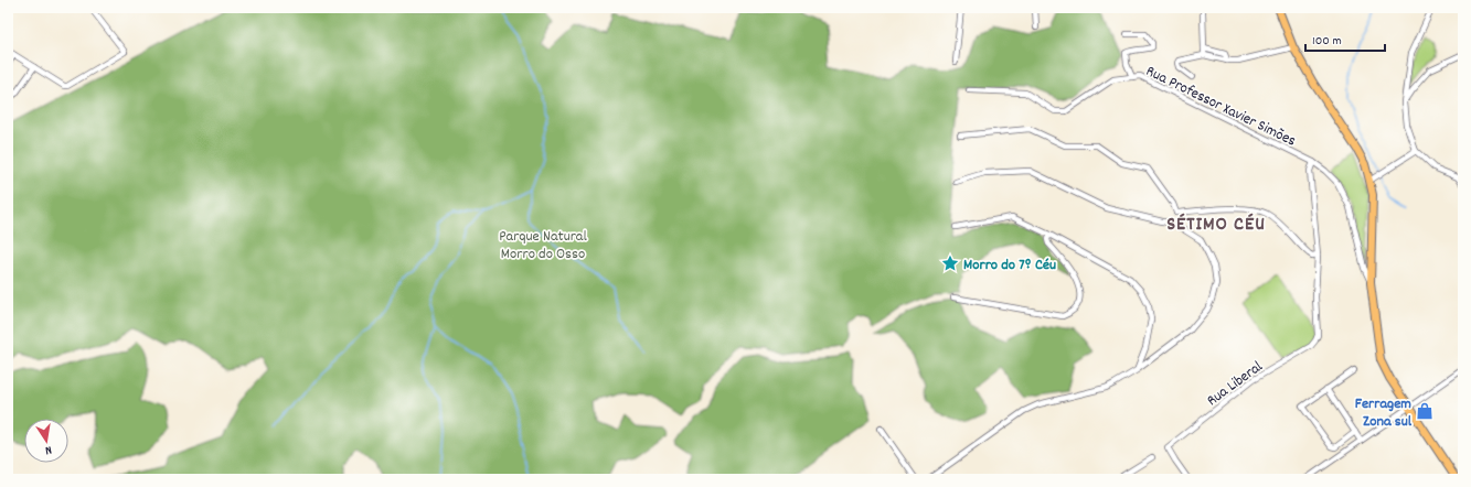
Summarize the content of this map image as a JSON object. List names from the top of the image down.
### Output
{
  "streets": {
    "street": ["Rua Professor Xavier Simões", "Rua Liberal"]
  },
  "districts": ["SÉTIMO CÉU"],
  "parks": ["Parque Natural Morro do Osso"],
  "places": {
    "place": ["Morro do 7º Céu"],
    "shop": ["Ferragem Zona sul"]
  },
  "scale_bar": "100 m",
  "north": "bottom"
}
